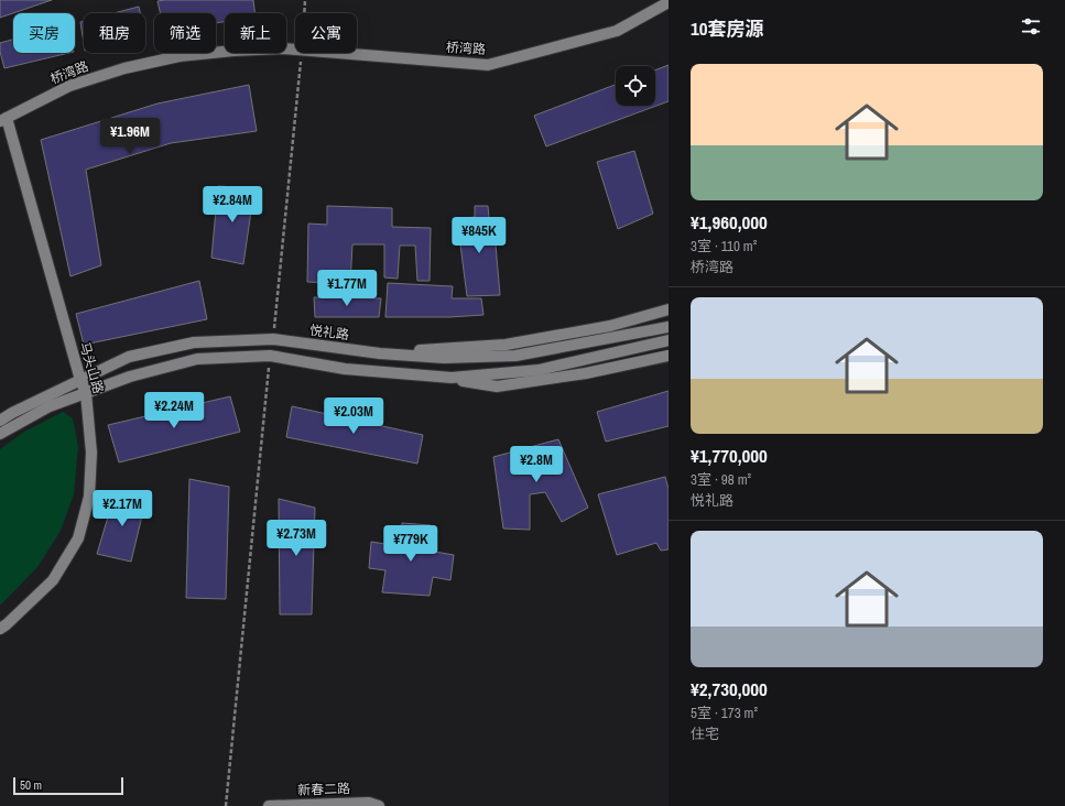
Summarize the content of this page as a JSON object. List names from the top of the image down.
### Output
{
  "streets": {
    "main road": [
      "桥湾路",
      "悦礼路",
      "马头山路",
      "新春二路"
    ]
  },
  "crossings": [
    ["桥湾路", "马头山路"],
    ["悦礼路", "马头山路"]
  ],
  "scale_bar": "50 m",
  "page": {
    "heading": "10套房源",
    "chip": [
      "买房",
      "租房",
      "筛选",
      "新上",
      "公寓"
    ],
    "list": [
      {
        "name": "¥1,960,000",
        "note": "3室 · 110 m² · 桥湾路"
      },
      {
        "name": "¥1,770,000",
        "note": "3室 · 98 m² · 悦礼路"
      },
      {
        "name": "¥2,730,000",
        "note": "5室 · 173 m² · 住宅"
      }
    ],
    "price": [
      "¥1.96M",
      "¥2.84M",
      "¥845K",
      "¥1.77M",
      "¥2.24M",
      "¥2.03M",
      "¥2.8M",
      "¥2.17M",
      "¥2.73M",
      "¥779K"
    ],
    "scale": "50 m"
  }
}
